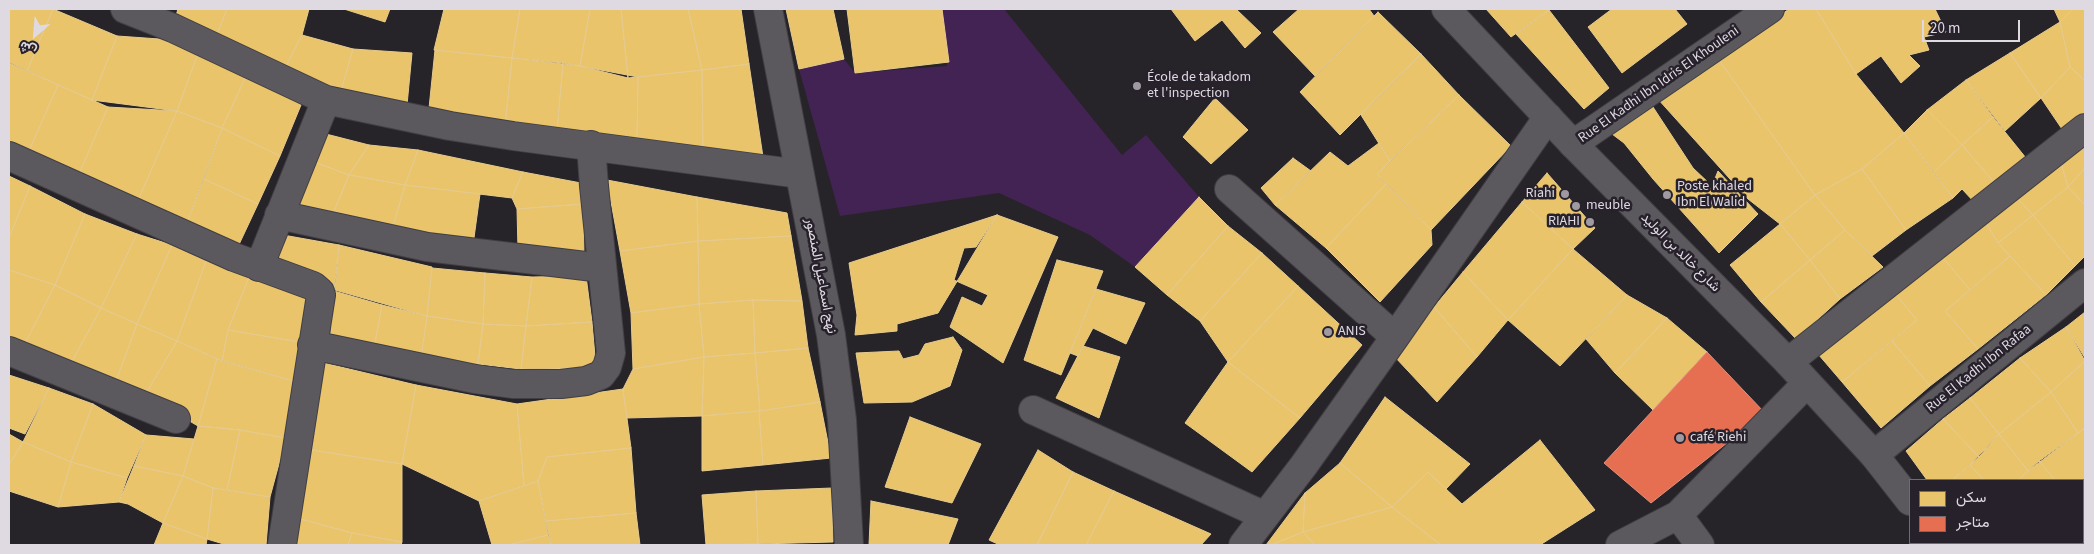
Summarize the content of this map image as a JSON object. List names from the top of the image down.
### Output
{
  "streets": {
    "street": [
      "Rue El Kadhi Ibn Idris El Khouleni",
      "شارع خالد بن الوليد",
      "نهج اسماعيل المنصور",
      "Rue El Kadhi Ibn Rafaa"
    ]
  },
  "crossings": [
    ["Rue El Kadhi Ibn Idris El Khouleni", "شارع خالد بن الوليد"],
    ["شارع خالد بن الوليد", "Rue El Kadhi Ibn Rafaa"]
  ],
  "places": [
    "École de takadom et l'inspection",
    "Riahi",
    "Poste khaled Ibn El Walid",
    "meuble",
    "RIAHI",
    "ANIS",
    "café Riehi"
  ],
  "legend": ["سكن", "متاجر"],
  "scale_bar": "20 m",
  "north": "bottom left"
}
